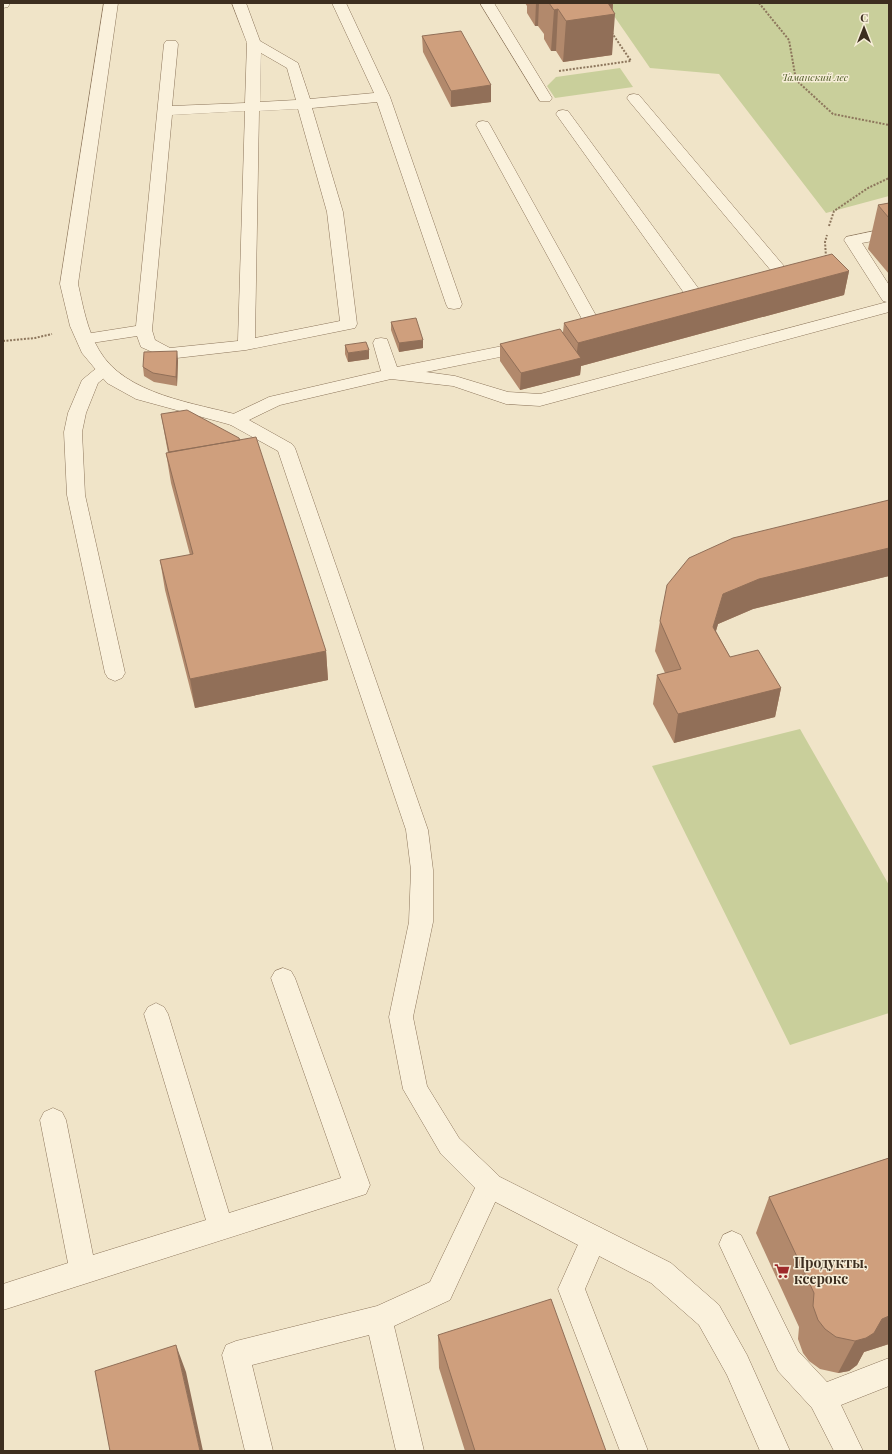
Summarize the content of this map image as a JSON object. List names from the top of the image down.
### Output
{
  "parks": ["Таманский лес"],
  "places": {
    "supermarket": ["Продукты, ксерокс"]
  },
  "north": "top"
}
